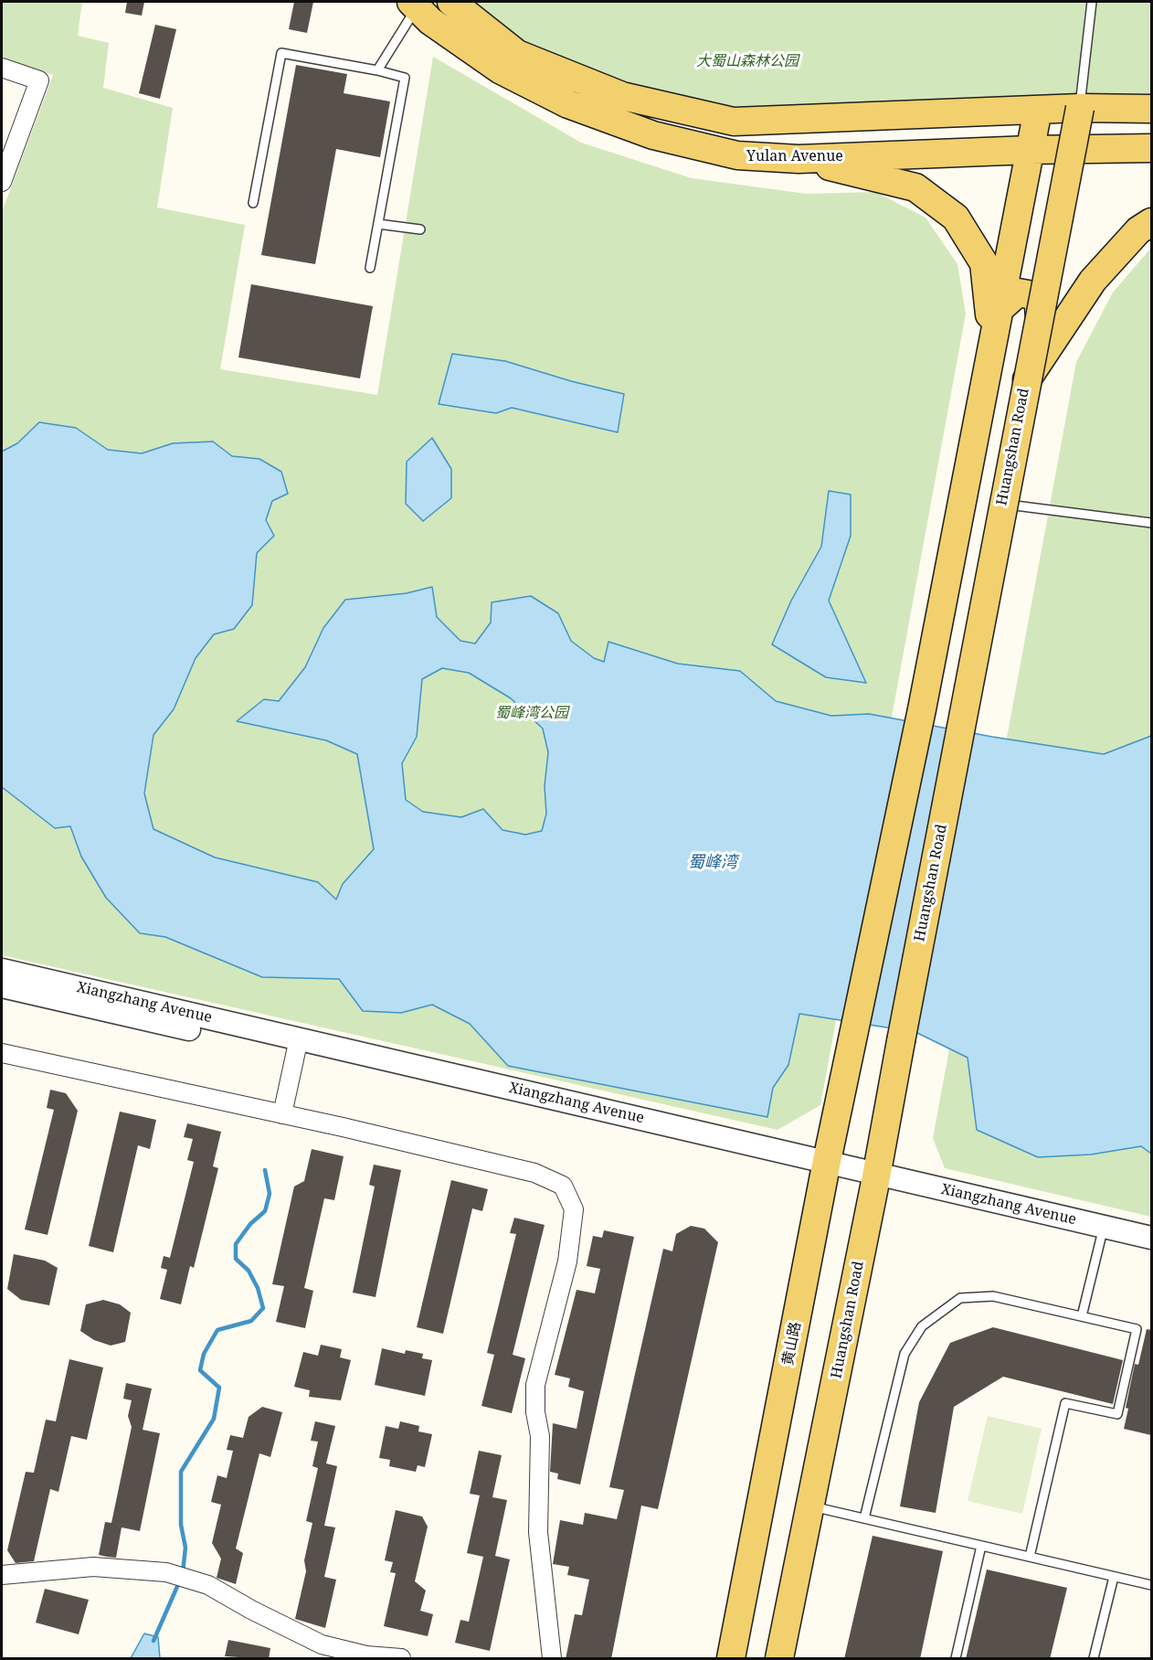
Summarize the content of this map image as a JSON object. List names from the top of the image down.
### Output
{
  "streets": {
    "main road": ["Yulan Avenue", "Huangshan Road", "黄山路"],
    "street": ["Xiangzhang Avenue"]
  },
  "crossings": [
    ["Yulan Avenue", "Huangshan Road"],
    ["Yulan Avenue", "黄山路"],
    ["Huangshan Road", "Xiangzhang Avenue"],
    ["Xiangzhang Avenue", "黄山路"]
  ],
  "water": ["蜀峰湾"],
  "parks": ["大蜀山森林公园", "蜀峰湾公园"]
}
